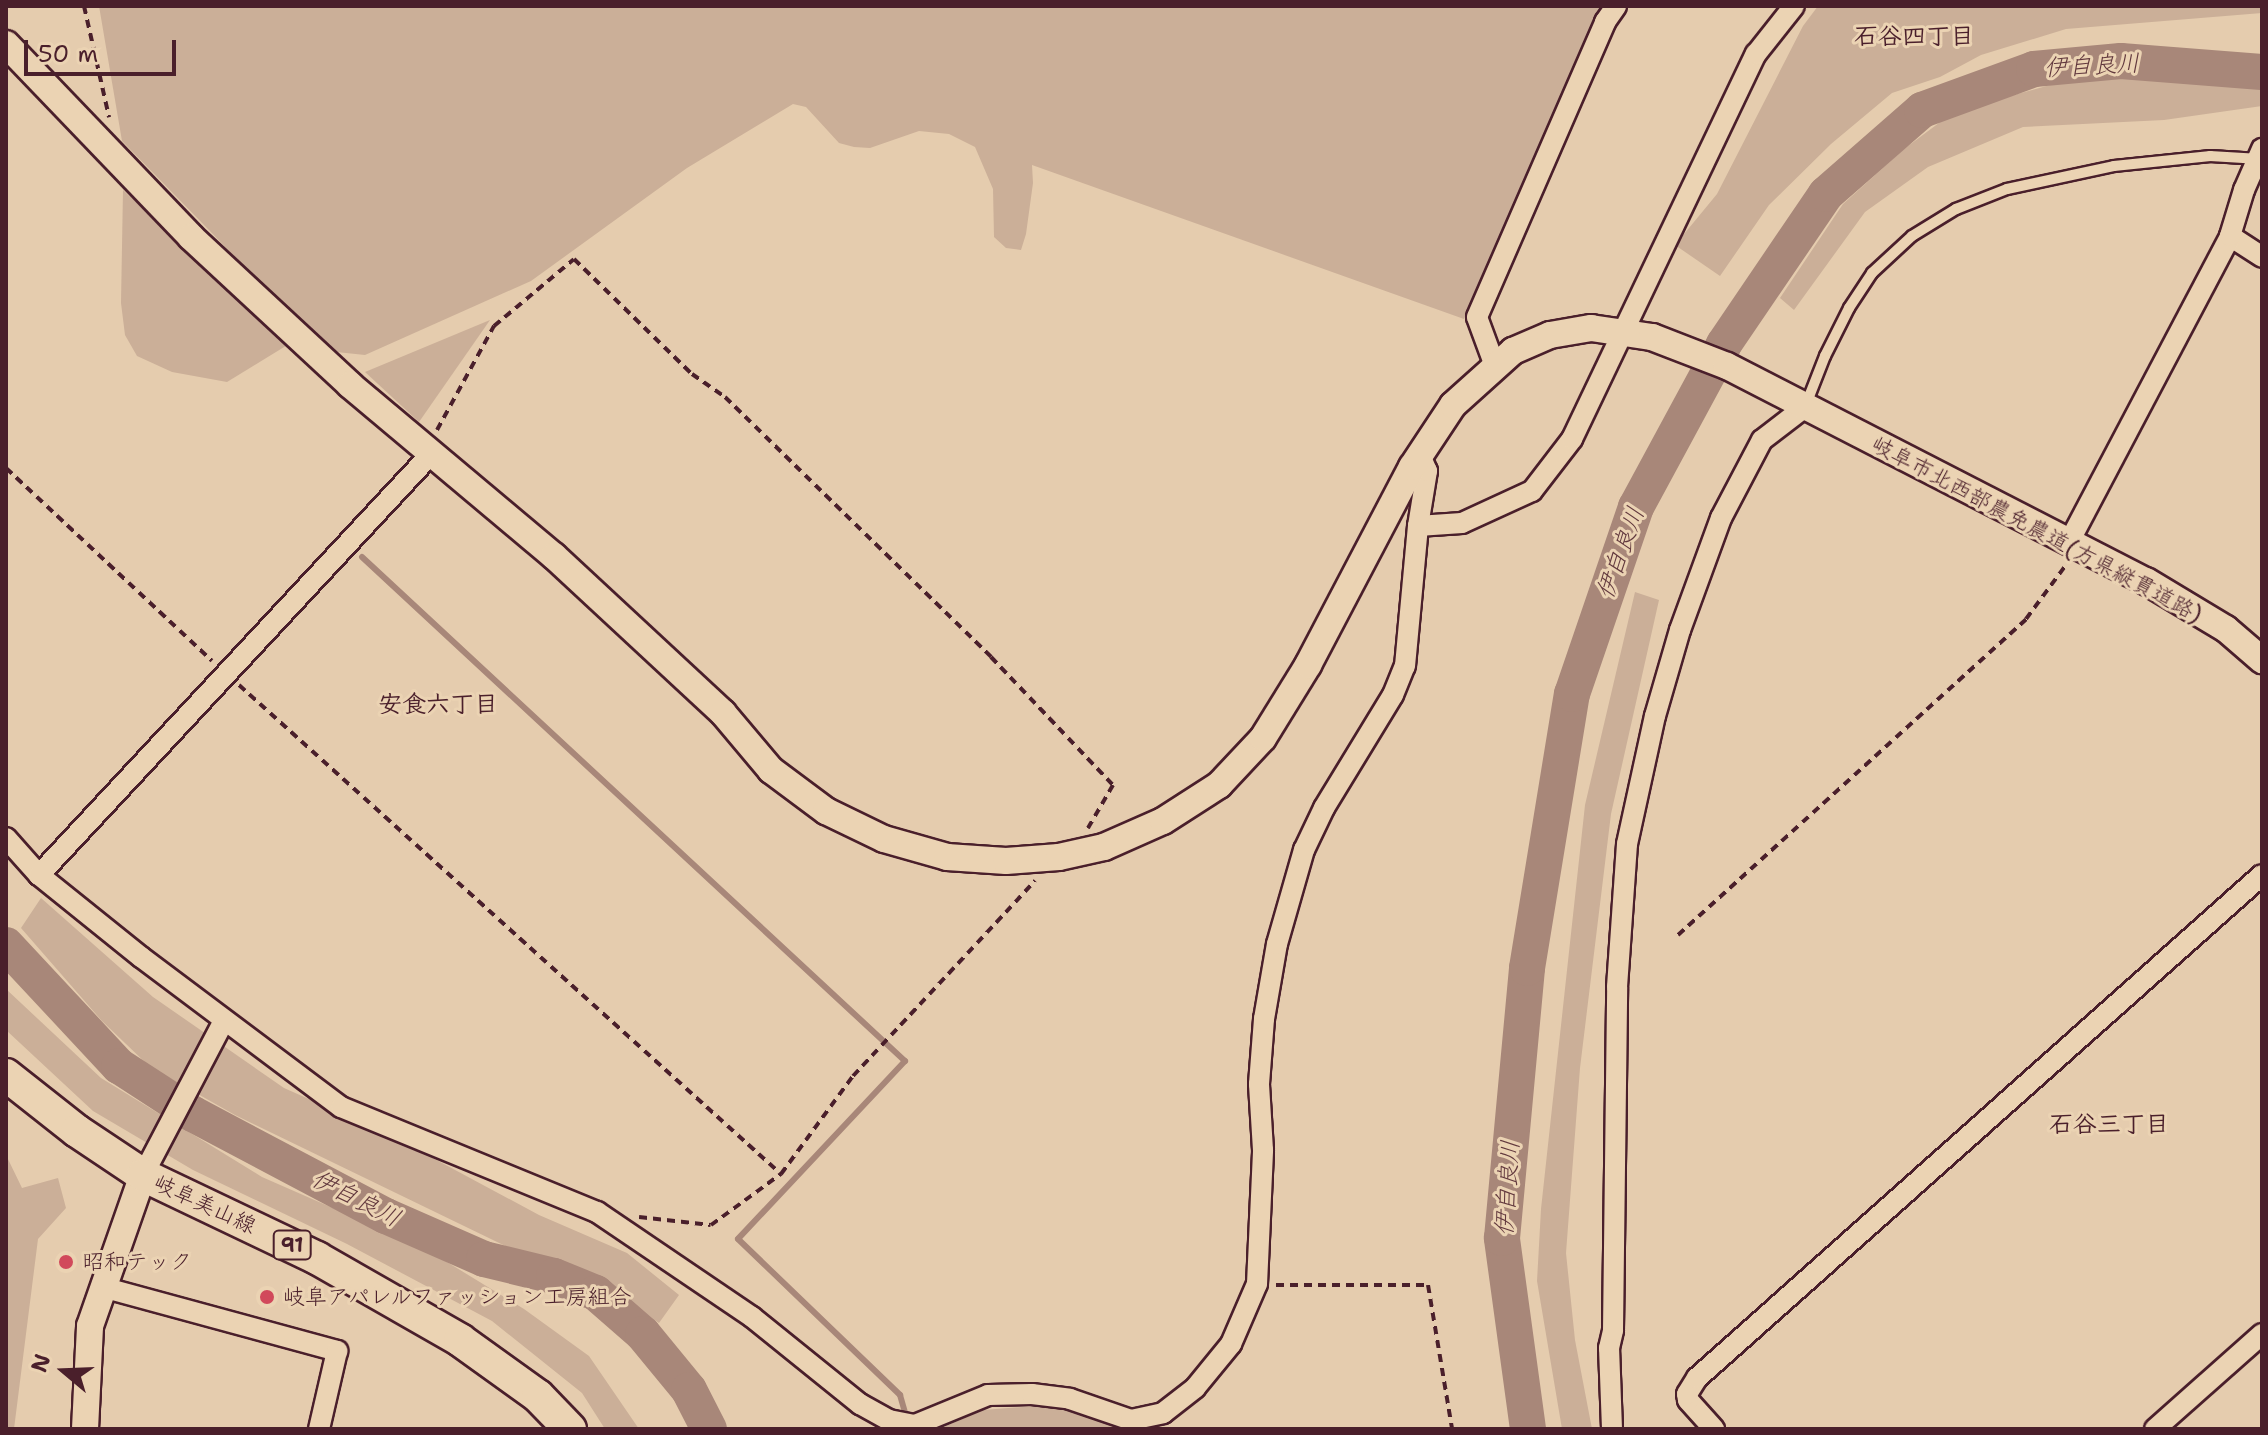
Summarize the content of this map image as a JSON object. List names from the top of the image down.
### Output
{
  "streets": {
    "main road": ["岐阜美山線", "91"],
    "street": ["岐阜市北西部農免農道(方県縦貫道路)"]
  },
  "districts": ["石谷四丁目", "安食六丁目", "石谷三丁目"],
  "water": ["伊自良川"],
  "places": ["昭和テック", "岐阜アパレルファッション工房組合"],
  "scale_bar": "50 m",
  "north": "left"
}
